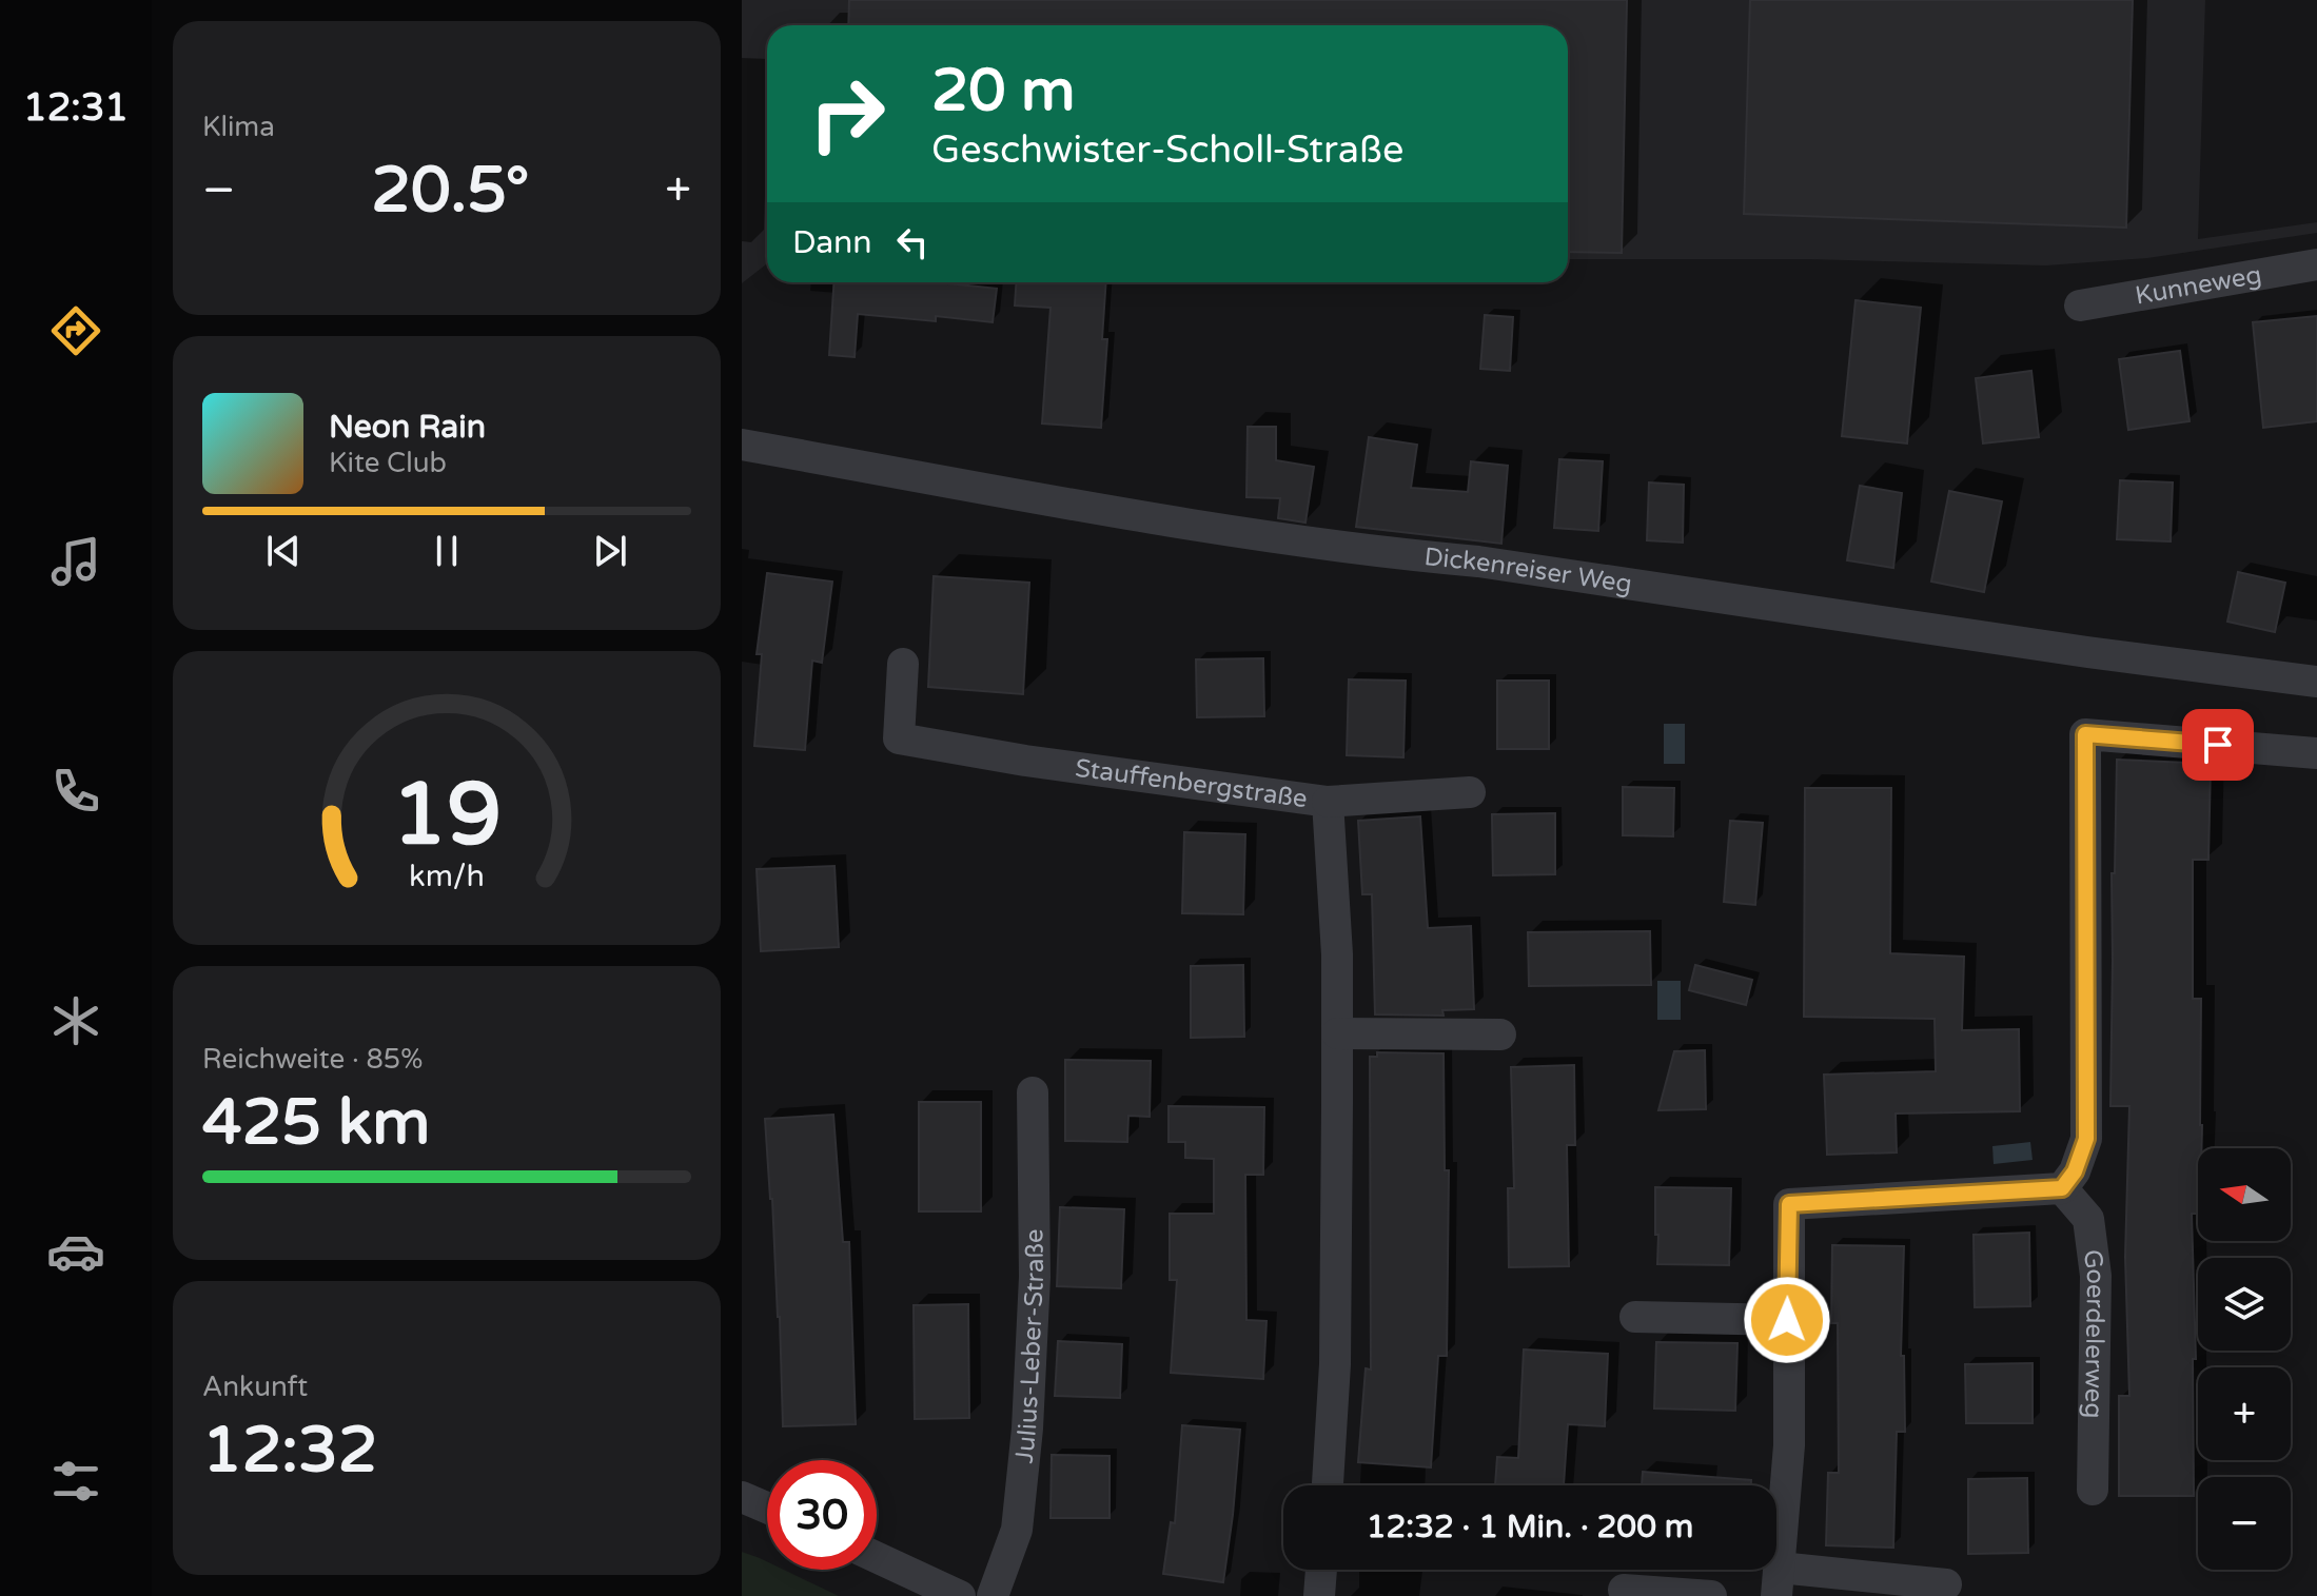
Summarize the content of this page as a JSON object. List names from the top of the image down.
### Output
{
  "streets": {
    "street": [
      "Kunneweg",
      "Dickenreiser Weg",
      "Stauffenbergstraße",
      "Goerdelerweg",
      "Julius-Leber-Straße"
    ]
  },
  "north": "left",
  "page": {
    "tabs": "12:31",
    "tile": [
      "Klima",
      ["Reichweite · 85%", "425 km"],
      ["Ankunft", "12:32"]
    ],
    "turn": ["20 m", "Geschwister-Scholl-Straße"],
    "heat": ["−", "20.5°", "+"],
    "then": "Dann",
    "song": ["Neon Rain", "Kite Club"],
    "map_buttons": ["+", "−"],
    "limit": "30",
    "trip": "12:32 · 1 Min. · 200 m",
    "gauge": ["19", "km/h"]
  }
}
